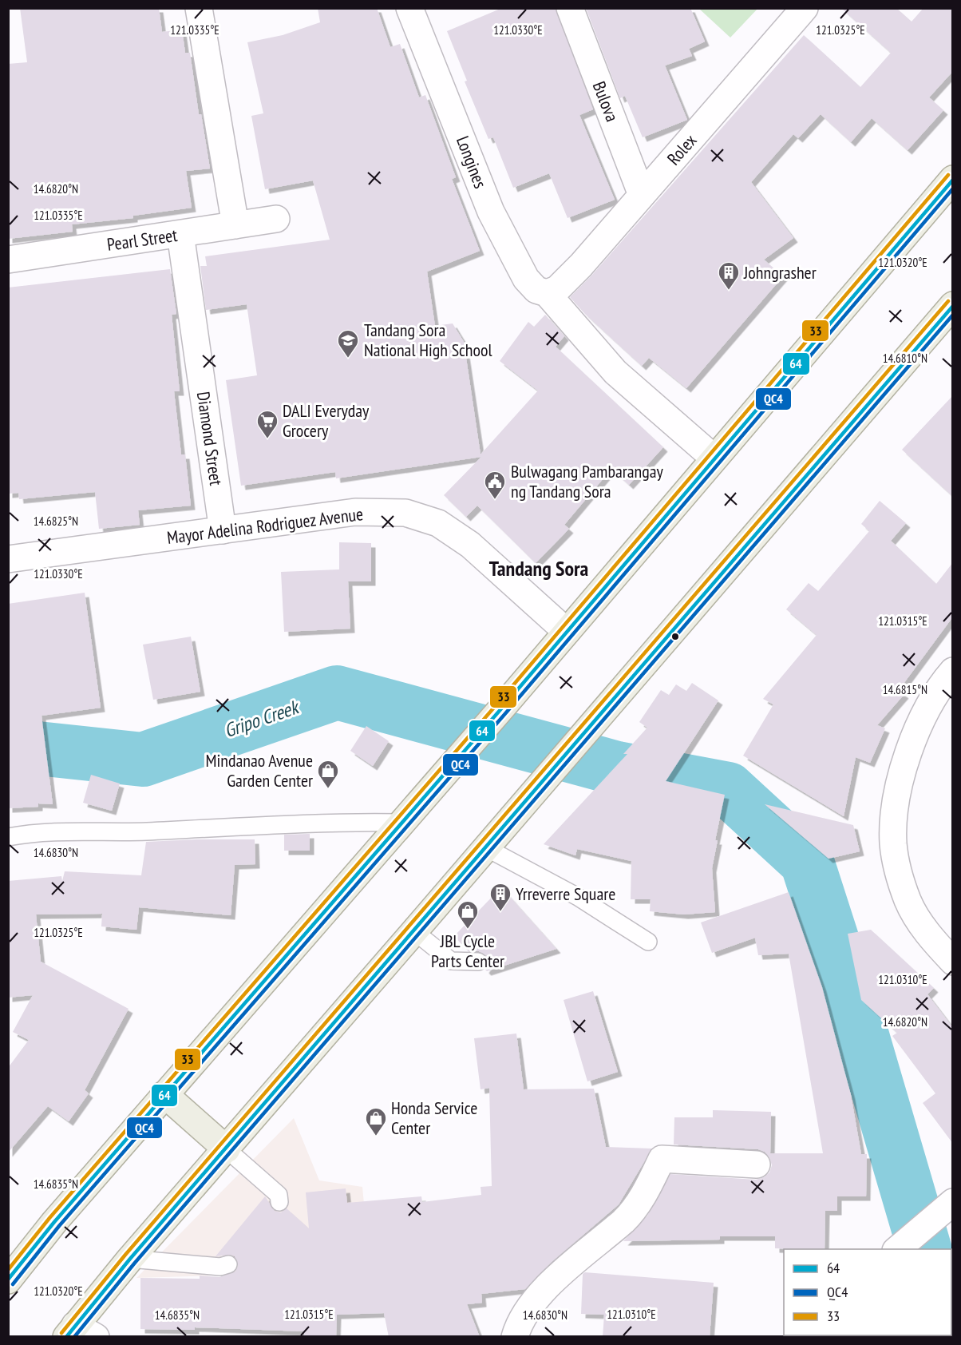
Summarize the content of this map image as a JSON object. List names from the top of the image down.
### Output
{
  "streets": {
    "street": [
      "Bulova",
      "Rolex",
      "Longines",
      "Pearl Street",
      "Diamond Street",
      "Mayor Adelina Rodriguez Avenue"
    ]
  },
  "crossings": [
    ["Bulova", "Rolex"],
    ["Rolex", "Longines"],
    ["Pearl Street", "Diamond Street"],
    ["Diamond Street", "Mayor Adelina Rodriguez Avenue"]
  ],
  "districts": ["Tandang Sora"],
  "water": ["Gripo Creek"],
  "places": {
    "building": ["Johngrasher", "Yrreverre Square"],
    "school or university": ["Tandang Sora National High School"],
    "supermarket": ["DALI Everyday Grocery"],
    "public building": ["Bulwagang Pambarangay ng Tandang Sora"],
    "shop": ["Mindanao Avenue Garden Center", "JBL Cycle Parts Center", "Honda Service Center"]
  },
  "lines": ["transit line 33", "transit line 64", "transit line QC4"],
  "legend": ["64", "QC4", "33"],
  "coordinates": [
    "121.0335°E",
    "121.0330°E",
    "121.0325°E",
    "14.6820°N",
    "121.0320°E",
    "14.6810°N",
    "14.6825°N",
    "121.0315°E",
    "14.6815°N",
    "14.6830°N",
    "121.0310°E",
    "14.6835°N"
  ]
}
